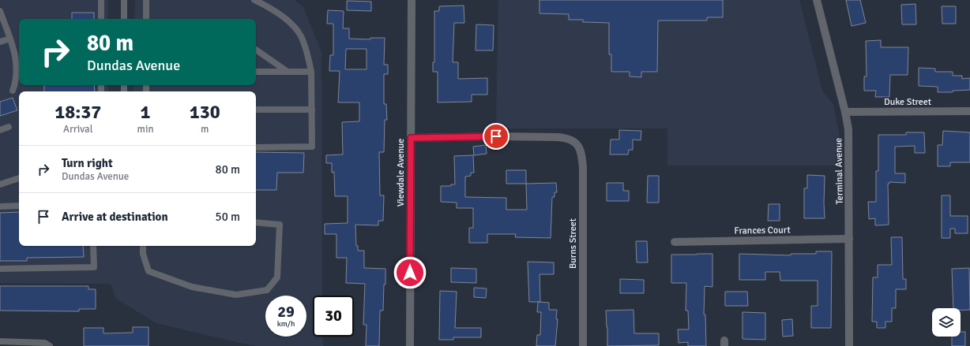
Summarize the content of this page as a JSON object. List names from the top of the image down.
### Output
{
  "streets": {
    "street": [
      "Duke Street",
      "Terminal Avenue",
      "Viewdale Avenue",
      "Frances Court",
      "Burns Street"
    ]
  },
  "crossings": [
    ["Duke Street", "Terminal Avenue"],
    ["Terminal Avenue", "Frances Court"],
    ["Viewdale Avenue", "Burns Street"]
  ],
  "page": {
    "turn": ["80 m", "Dundas Avenue"],
    "eta": [
      "18:37",
      "Arrival",
      "1",
      "min",
      "130",
      "m"
    ],
    "list": [
      {
        "name": "Turn right",
        "note": "Dundas Avenue",
        "value": "80 m"
      },
      {
        "name": "Arrive at destination",
        "value": "50 m"
      }
    ],
    "speed": "29 km/h",
    "limit": "30"
  }
}
